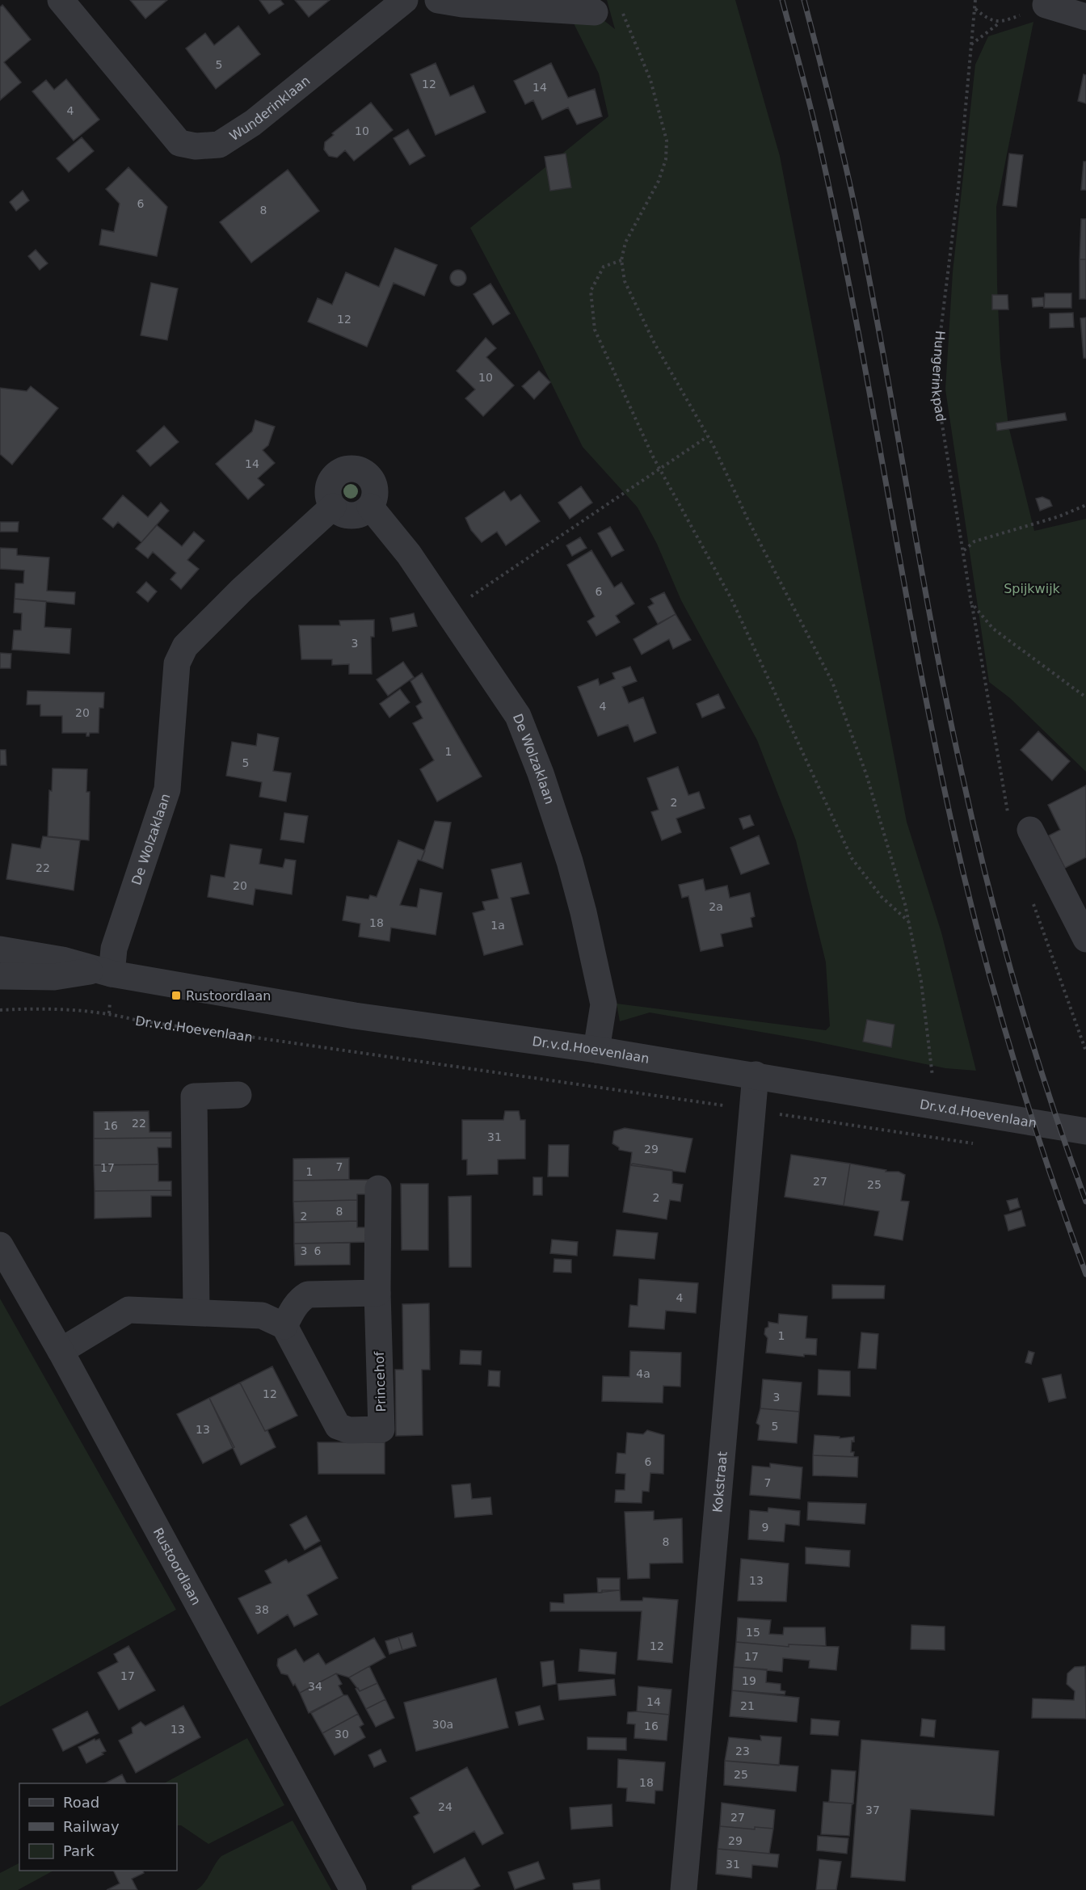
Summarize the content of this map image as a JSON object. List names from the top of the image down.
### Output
{
  "streets": {
    "street": [
      "Wunderinklaan",
      "De Wolzaklaan",
      "Dr.v.d.Hoevenlaan",
      "Princehof",
      "Kokstraat",
      "Rustoordlaan"
    ],
    "path": ["Hungerinkpad"]
  },
  "crossings": [
    ["De Wolzaklaan", "Dr.v.d.Hoevenlaan"],
    ["Dr.v.d.Hoevenlaan", "Kokstraat"]
  ],
  "parks": ["Spijkwijk"],
  "places": {
    "transit": ["Rustoordlaan"]
  },
  "house_numbers": [
    "5",
    "12",
    "14",
    "4",
    "10",
    "6",
    "8",
    "12",
    "10",
    "14",
    "6",
    "3",
    "4",
    "20",
    "1",
    "5",
    "2",
    "22",
    "20",
    "2a",
    "18",
    "1a",
    "22",
    "16",
    "31",
    "29",
    "7",
    "17",
    "1",
    "27",
    "25",
    "2",
    "8",
    "2",
    "3",
    "6",
    "4",
    "1",
    "4a",
    "12",
    "3",
    "5",
    "13",
    "6",
    "7",
    "9",
    "8",
    "13",
    "38",
    "15",
    "12",
    "17",
    "17",
    "19",
    "34",
    "14",
    "21",
    "30a",
    "16",
    "13",
    "30",
    "23",
    "25",
    "18",
    "24",
    "37",
    "27",
    "29",
    "31"
  ],
  "legend": ["Road", "Railway", "Park"]
}
